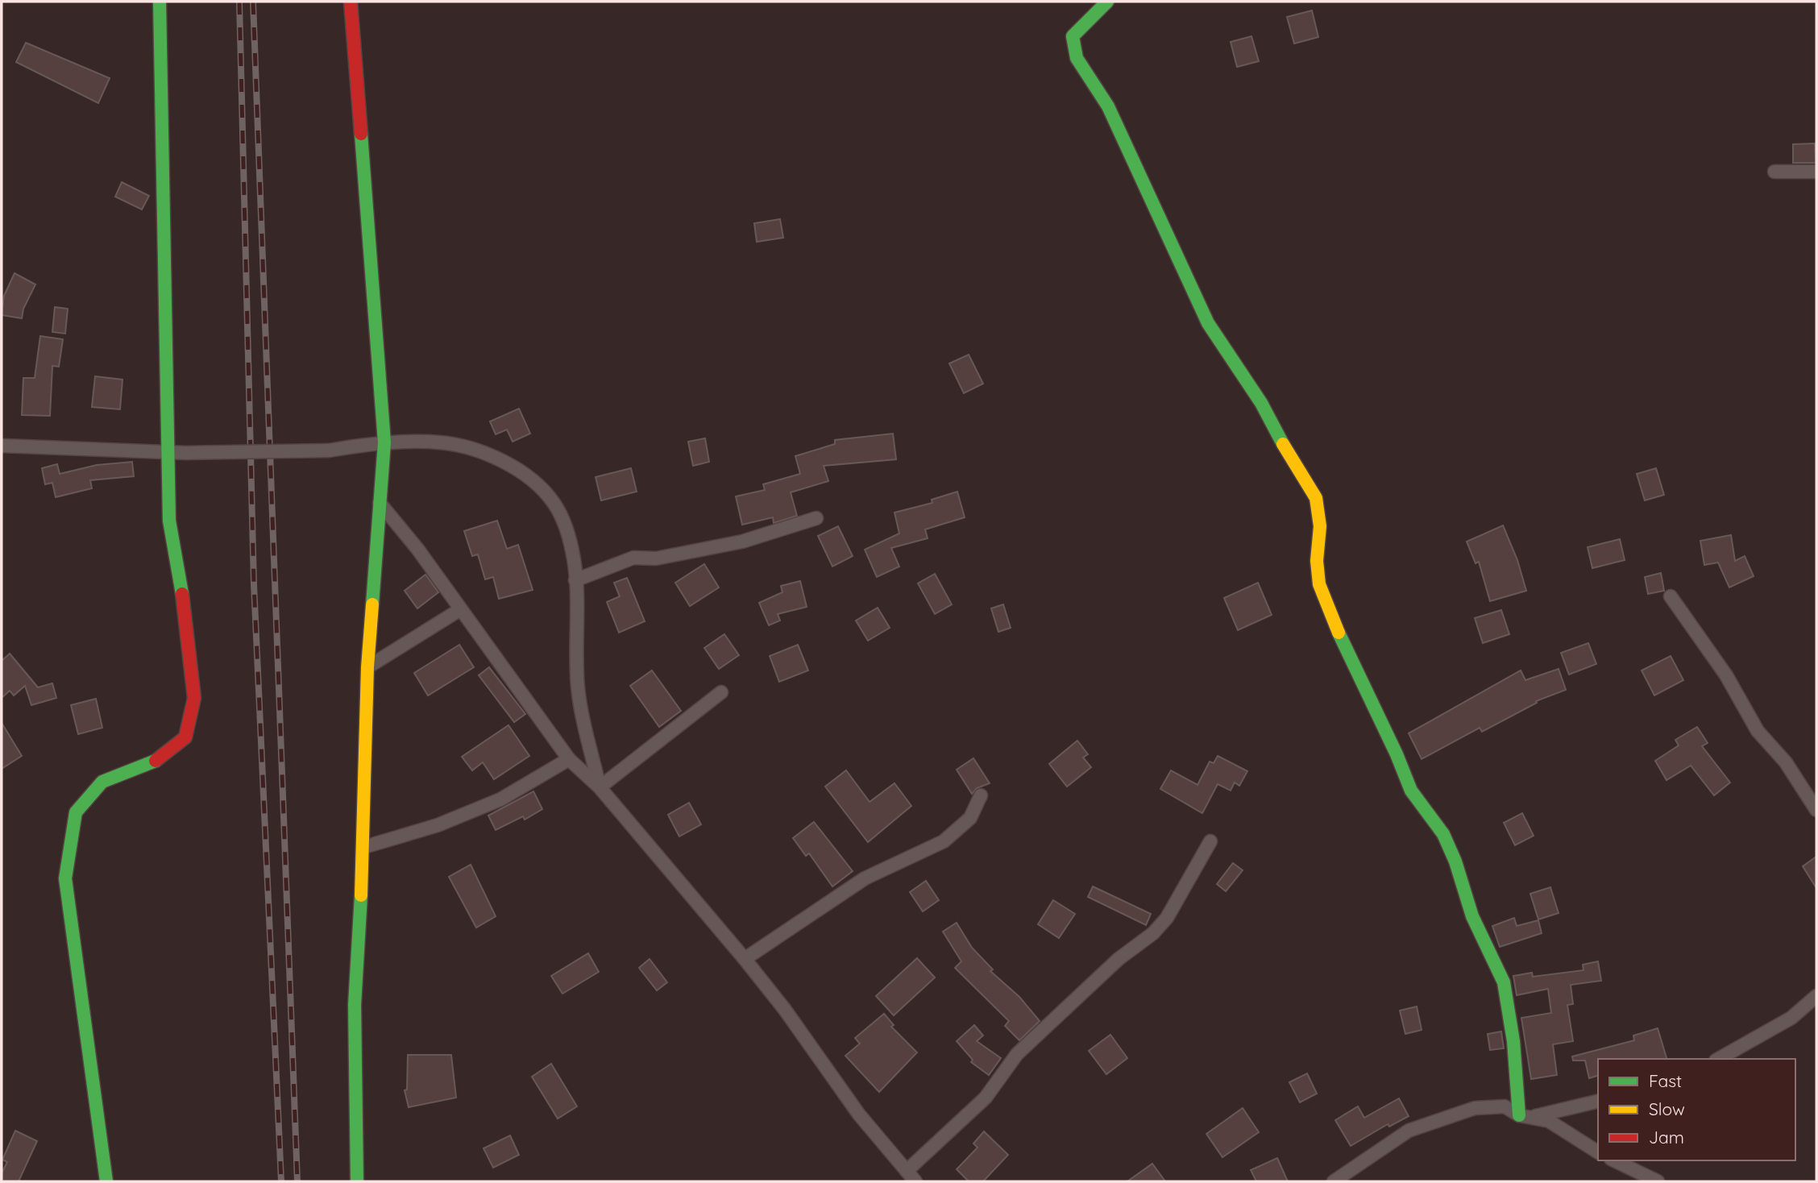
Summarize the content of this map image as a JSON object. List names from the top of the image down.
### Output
{
  "legend": ["Fast", "Slow", "Jam"]
}
